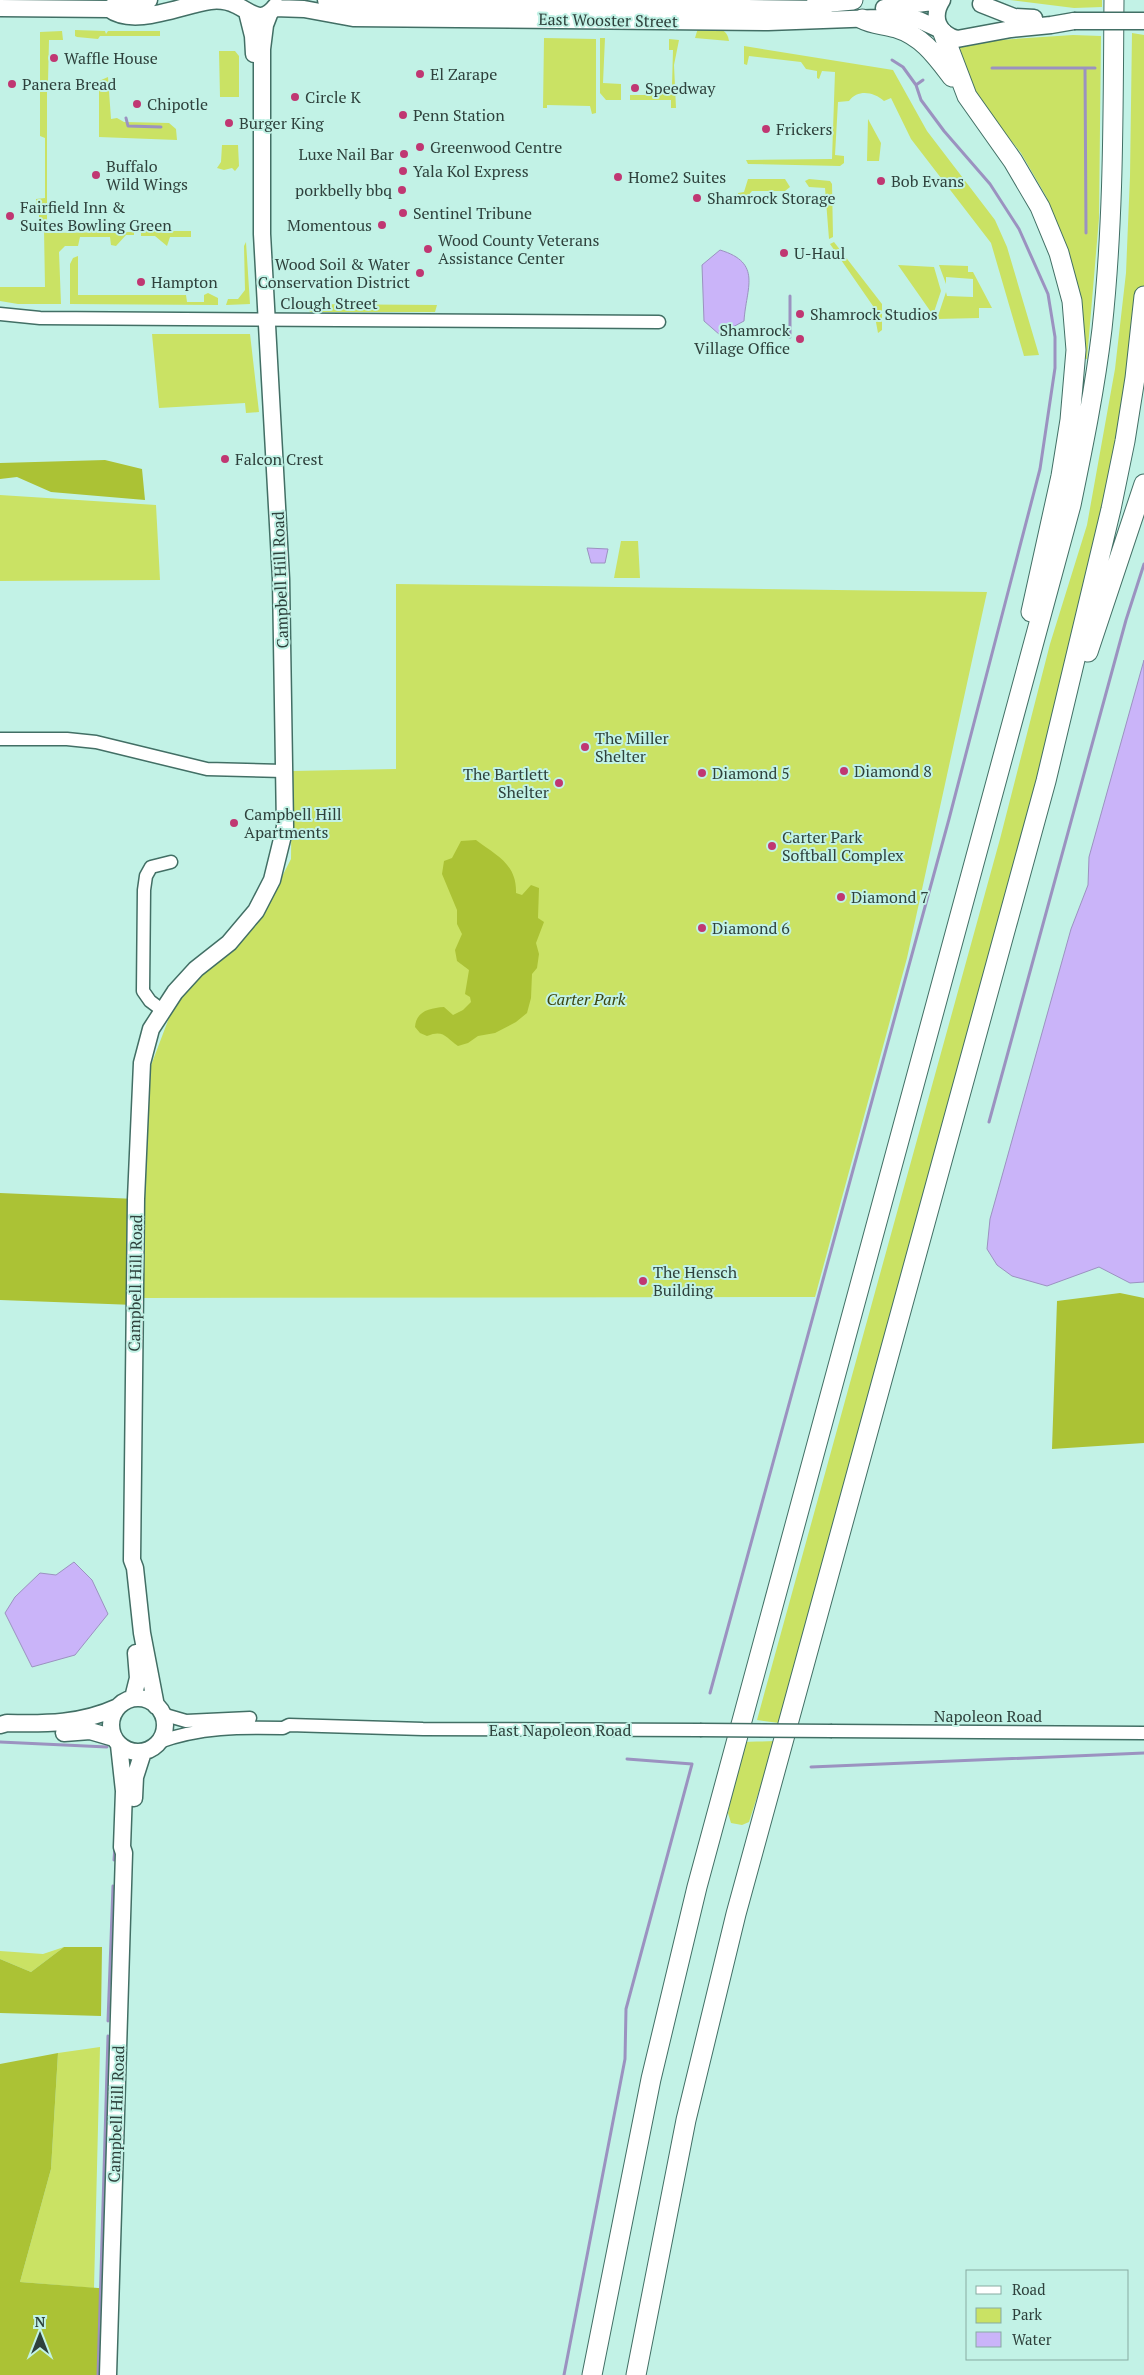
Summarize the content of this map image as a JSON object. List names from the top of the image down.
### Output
{
  "streets": {
    "main road": ["East Wooster Street", "Campbell Hill Road"],
    "street": ["Clough Street", "Napoleon Road", "East Napoleon Road"]
  },
  "crossings": [
    ["East Wooster Street", "Campbell Hill Road"],
    ["Clough Street", "Campbell Hill Road"],
    ["Campbell Hill Road", "East Napoleon Road"],
    ["Napoleon Road", "East Napoleon Road"]
  ],
  "parks": ["Carter Park"],
  "places": [
    "Waffle House",
    "El Zarape",
    "Panera Bread",
    "Speedway",
    "Circle K",
    "Chipotle",
    "Penn Station",
    "Burger King",
    "Frickers",
    "Greenwood Centre",
    "Luxe Nail Bar",
    "Yala Kol Express",
    "Buffalo Wild Wings",
    "Home2 Suites",
    "Bob Evans",
    "porkbelly bbq",
    "Shamrock Storage",
    "Sentinel Tribune",
    "Fairfield Inn & Suites Bowling Green",
    "Momentous",
    "Wood County Veterans Assistance Center",
    "U-Haul",
    "Wood Soil & Water Conservation District",
    "Hampton",
    "Shamrock Studios",
    "Shamrock Village Office",
    "Falcon Crest",
    "The Miller Shelter",
    "Diamond 8",
    "Diamond 5",
    "The Bartlett Shelter",
    "Campbell Hill Apartments",
    "Carter Park Softball Complex",
    "Diamond 7",
    "Diamond 6",
    "The Hensch Building"
  ],
  "legend": ["Road", "Park", "Water"],
  "north": "top"
}
